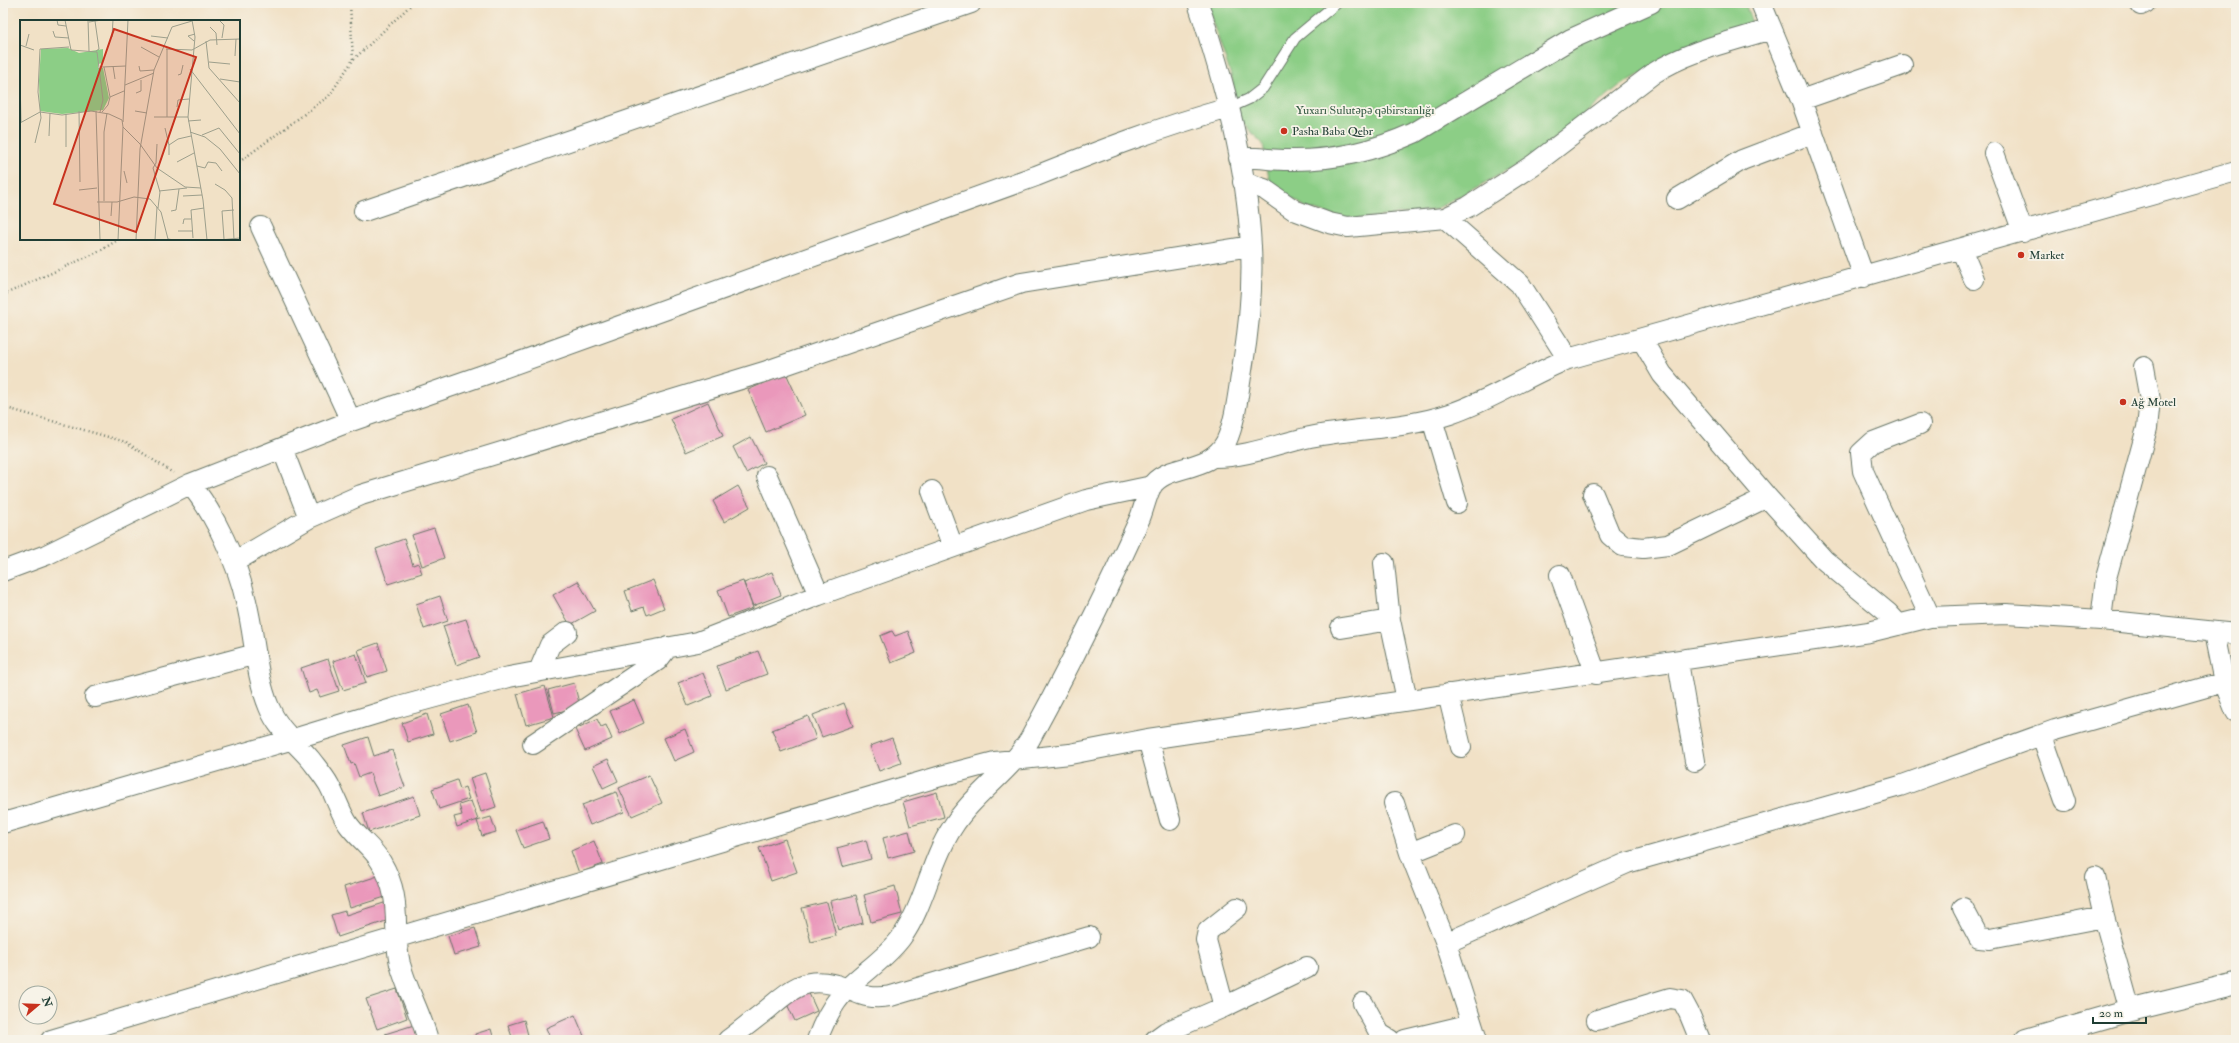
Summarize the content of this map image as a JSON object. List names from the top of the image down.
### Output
{
  "parks": ["Yuxarı Sulutəpə qəbirstanlığı"],
  "places": ["Pasha Baba Qebr", "Market", "Ağ Motel"],
  "scale_bar": "20 m",
  "north": "right"
}
